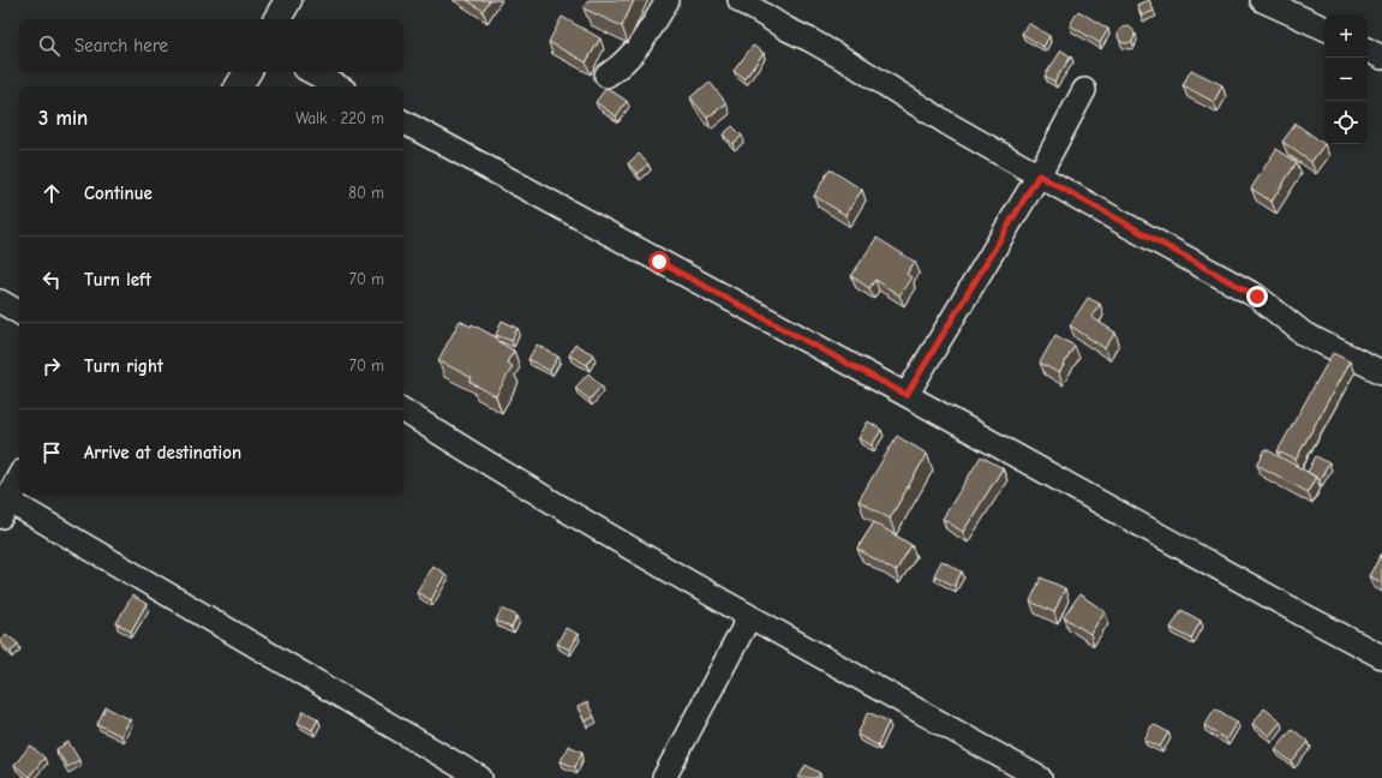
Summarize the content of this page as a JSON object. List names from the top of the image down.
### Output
{
  "page": {
    "map_buttons": ["+", "−"],
    "search": "Search here",
    "heading": ["3 min", "Walk · 220 m"],
    "list": [
      ["Continue", "80 m"],
      ["Turn left", "70 m"],
      ["Turn right", "70 m"],
      "Arrive at destination"
    ]
  }
}
